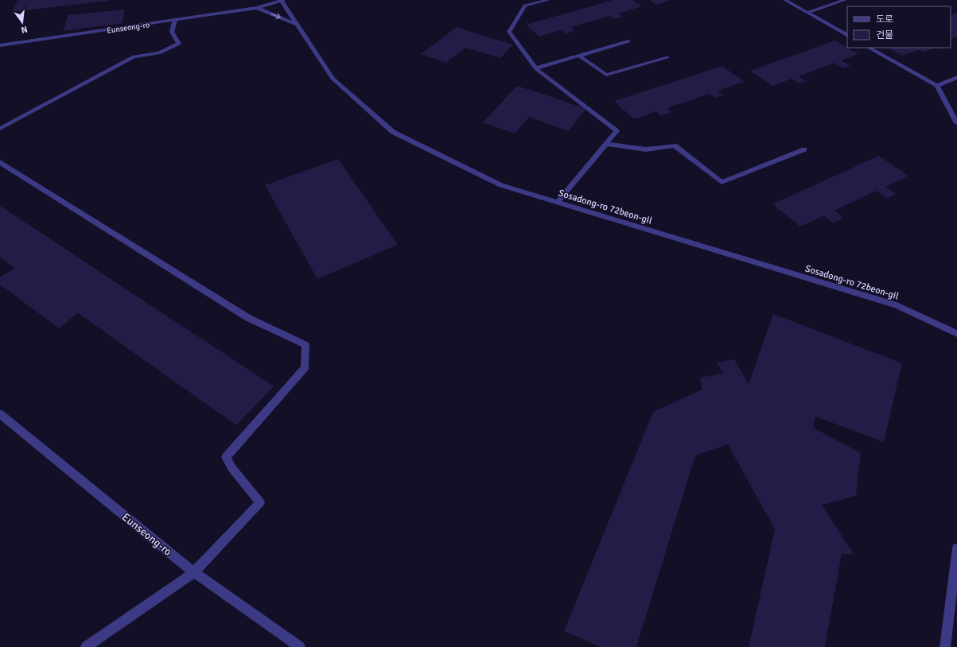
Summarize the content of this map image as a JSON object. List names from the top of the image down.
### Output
{
  "streets": {
    "street": ["Eunseong-ro", "Sosadong-ro 72beon-gil"]
  },
  "crossings": [
    ["Eunseong-ro", "Sosadong-ro 72beon-gil"]
  ],
  "legend": ["도로", "건물"],
  "north": "bottom"
}
